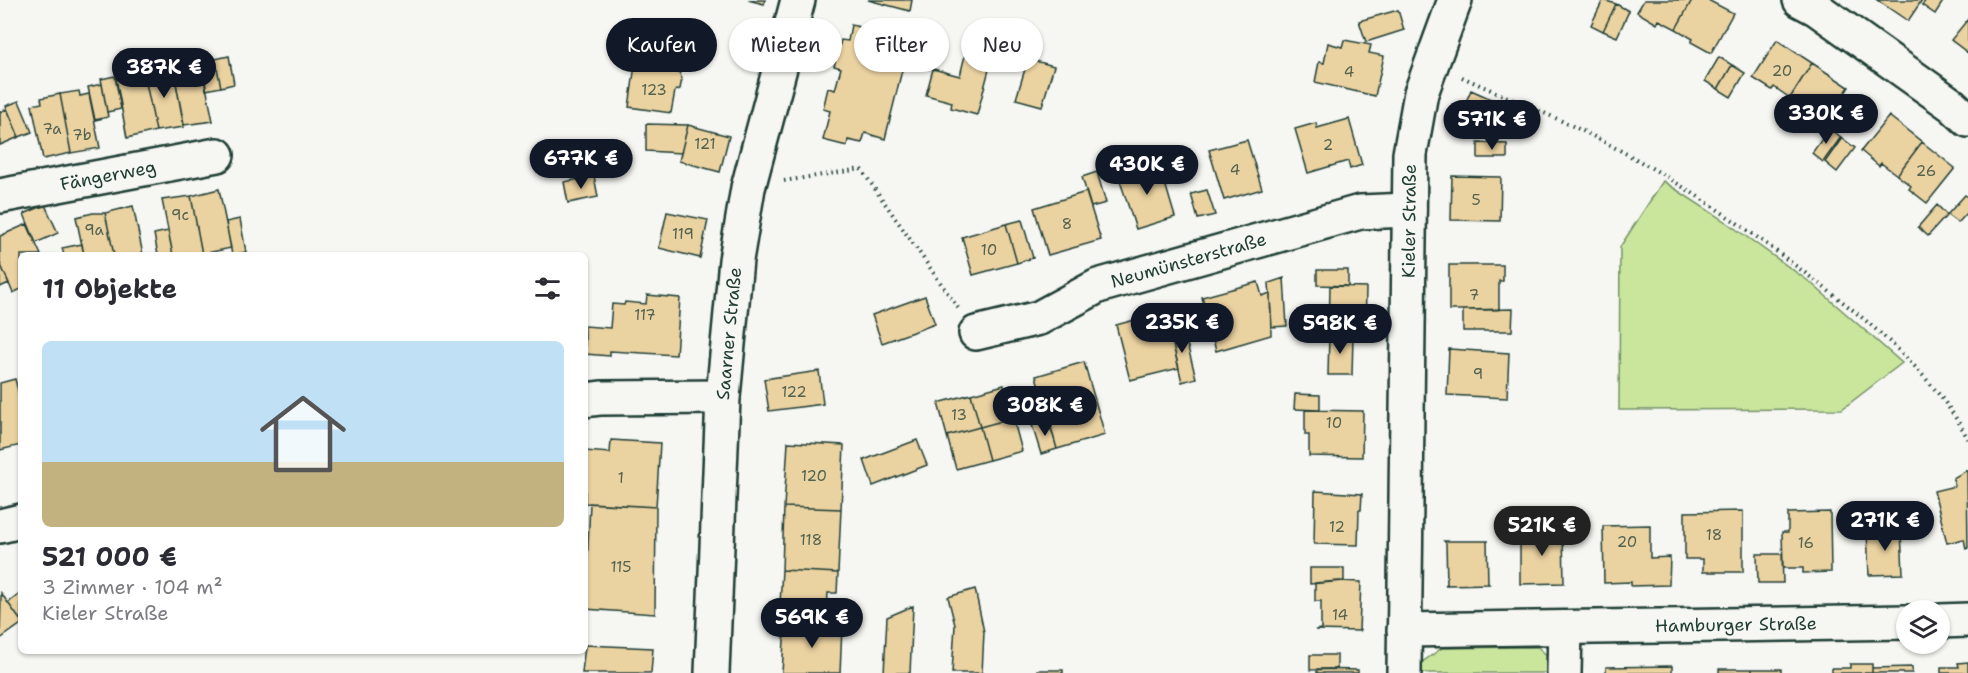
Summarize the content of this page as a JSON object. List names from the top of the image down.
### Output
{
  "streets": {
    "street": [
      "Fängerweg",
      "Kieler Straße",
      "Neumünsterstraße",
      "Saarner Straße",
      "Hamburger Straße"
    ]
  },
  "crossings": [
    ["Kieler Straße", "Neumünsterstraße"]
  ],
  "house_numbers": [
    "20",
    "4",
    "123",
    "7a",
    "7b",
    "121",
    "2",
    "4",
    "26",
    "5",
    "9c",
    "8",
    "9a",
    "119",
    "10",
    "7",
    "117",
    "9",
    "122",
    "13",
    "10",
    "120",
    "1",
    "12",
    "18",
    "118",
    "20",
    "16",
    "115",
    "14"
  ],
  "page": {
    "chip": [
      "Kaufen",
      "Mieten",
      "Filter",
      "Neu"
    ],
    "price": [
      "387K €",
      "330K €",
      "571K €",
      "677K €",
      "430K €",
      "235K €",
      "598K €",
      "308K €",
      "271K €",
      "521K €",
      "569K €"
    ],
    "heading": "11 Objekte",
    "list": [
      {
        "name": "521 000 €",
        "note": "3 Zimmer · 104 m² · Kieler Straße"
      }
    ]
  }
}
